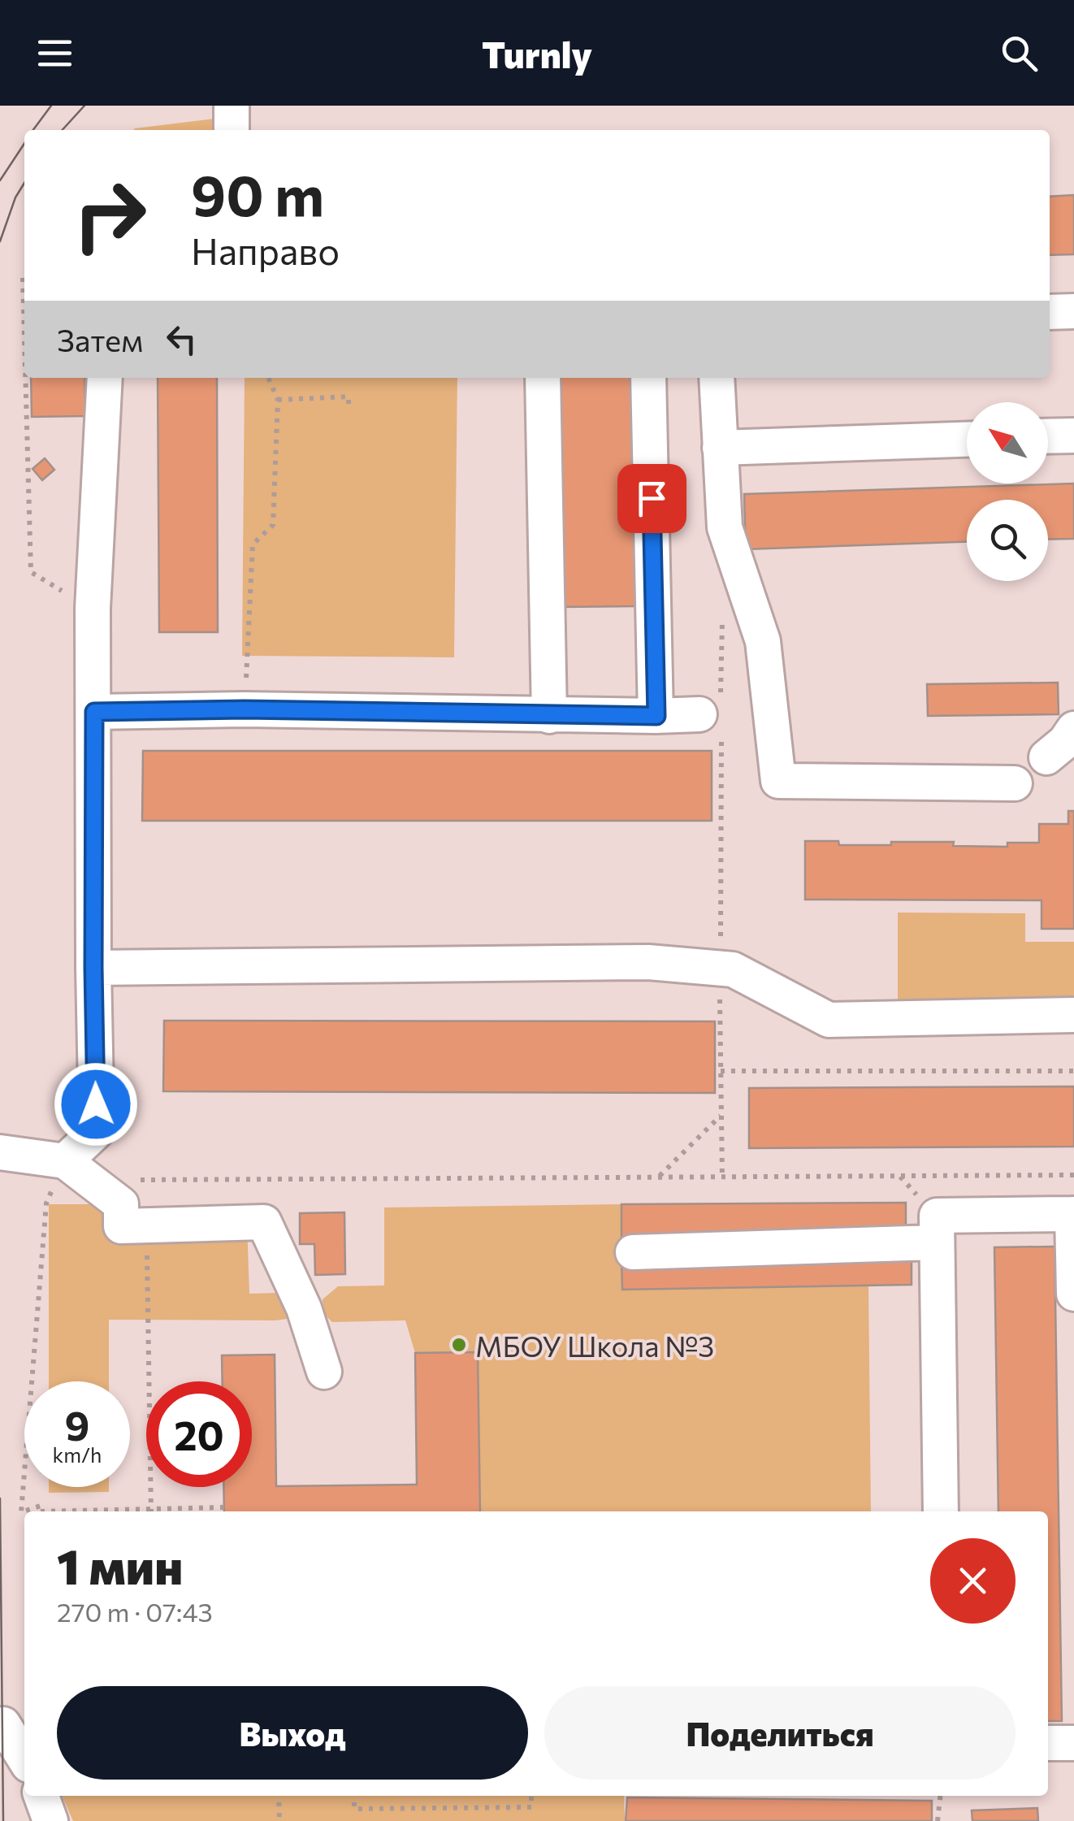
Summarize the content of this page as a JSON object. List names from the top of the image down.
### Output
{
  "places": ["МБОУ Школа №3"],
  "north": "top left",
  "page": {
    "header": "Turnly",
    "turn": ["90 m", "Направо"],
    "then": "Затем",
    "speed": "9 km/h",
    "limit": "20",
    "heading": ["1 мин", "270 m · 07:43"],
    "buttons": ["Выход", "Поделиться"]
  }
}
